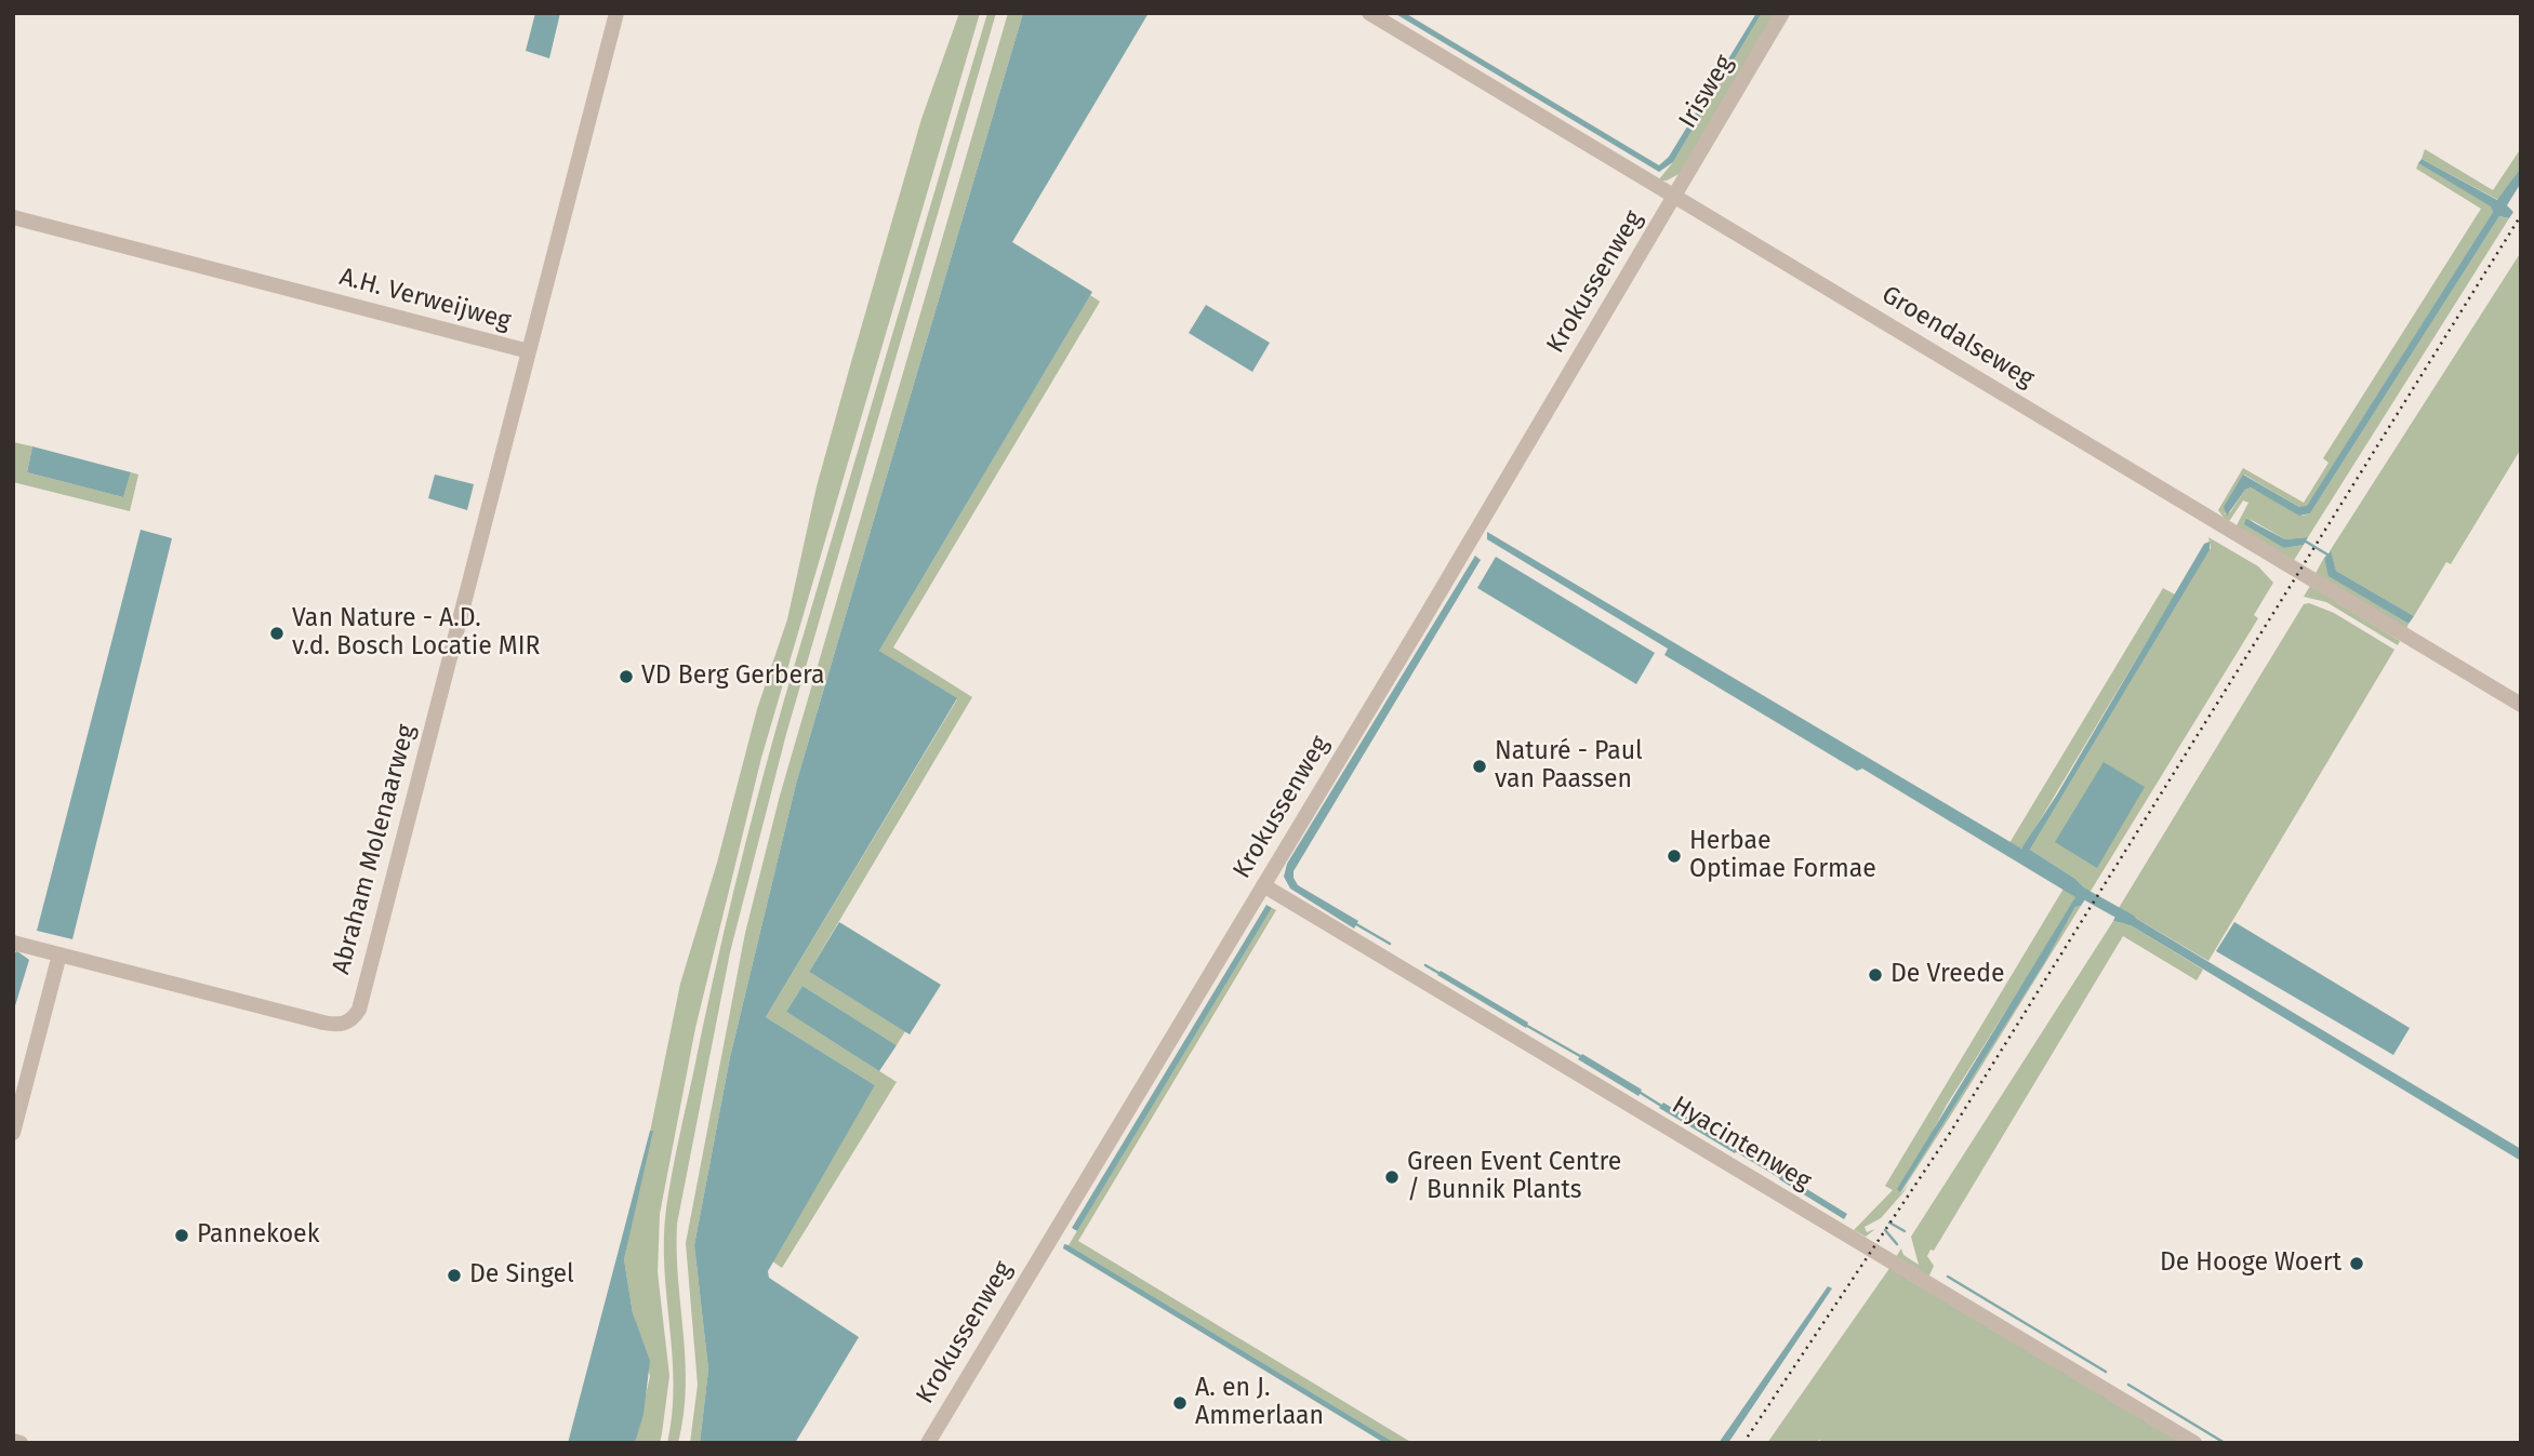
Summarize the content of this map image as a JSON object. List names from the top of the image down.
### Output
{
  "streets": {
    "street": [
      "Irisweg",
      "Krokussenweg",
      "A.H. Verweijweg",
      "Groendalseweg",
      "Abraham Molenaarweg",
      "Hyacintenweg"
    ]
  },
  "crossings": [
    ["Irisweg", "Krokussenweg"],
    ["Irisweg", "Groendalseweg"],
    ["Krokussenweg", "Groendalseweg"],
    ["Krokussenweg", "Hyacintenweg"],
    ["A.H. Verweijweg", "Abraham Molenaarweg"]
  ],
  "places": [
    "Van Nature - A.D. v.d. Bosch Locatie MIR",
    "VD Berg Gerbera",
    "Naturé - Paul van Paassen",
    "Herbae Optimae Formae",
    "De Vreede",
    "Green Event Centre / Bunnik Plants",
    "Pannekoek",
    "De Hooge Woert",
    "De Singel",
    "A. en J. Ammerlaan"
  ]
}
